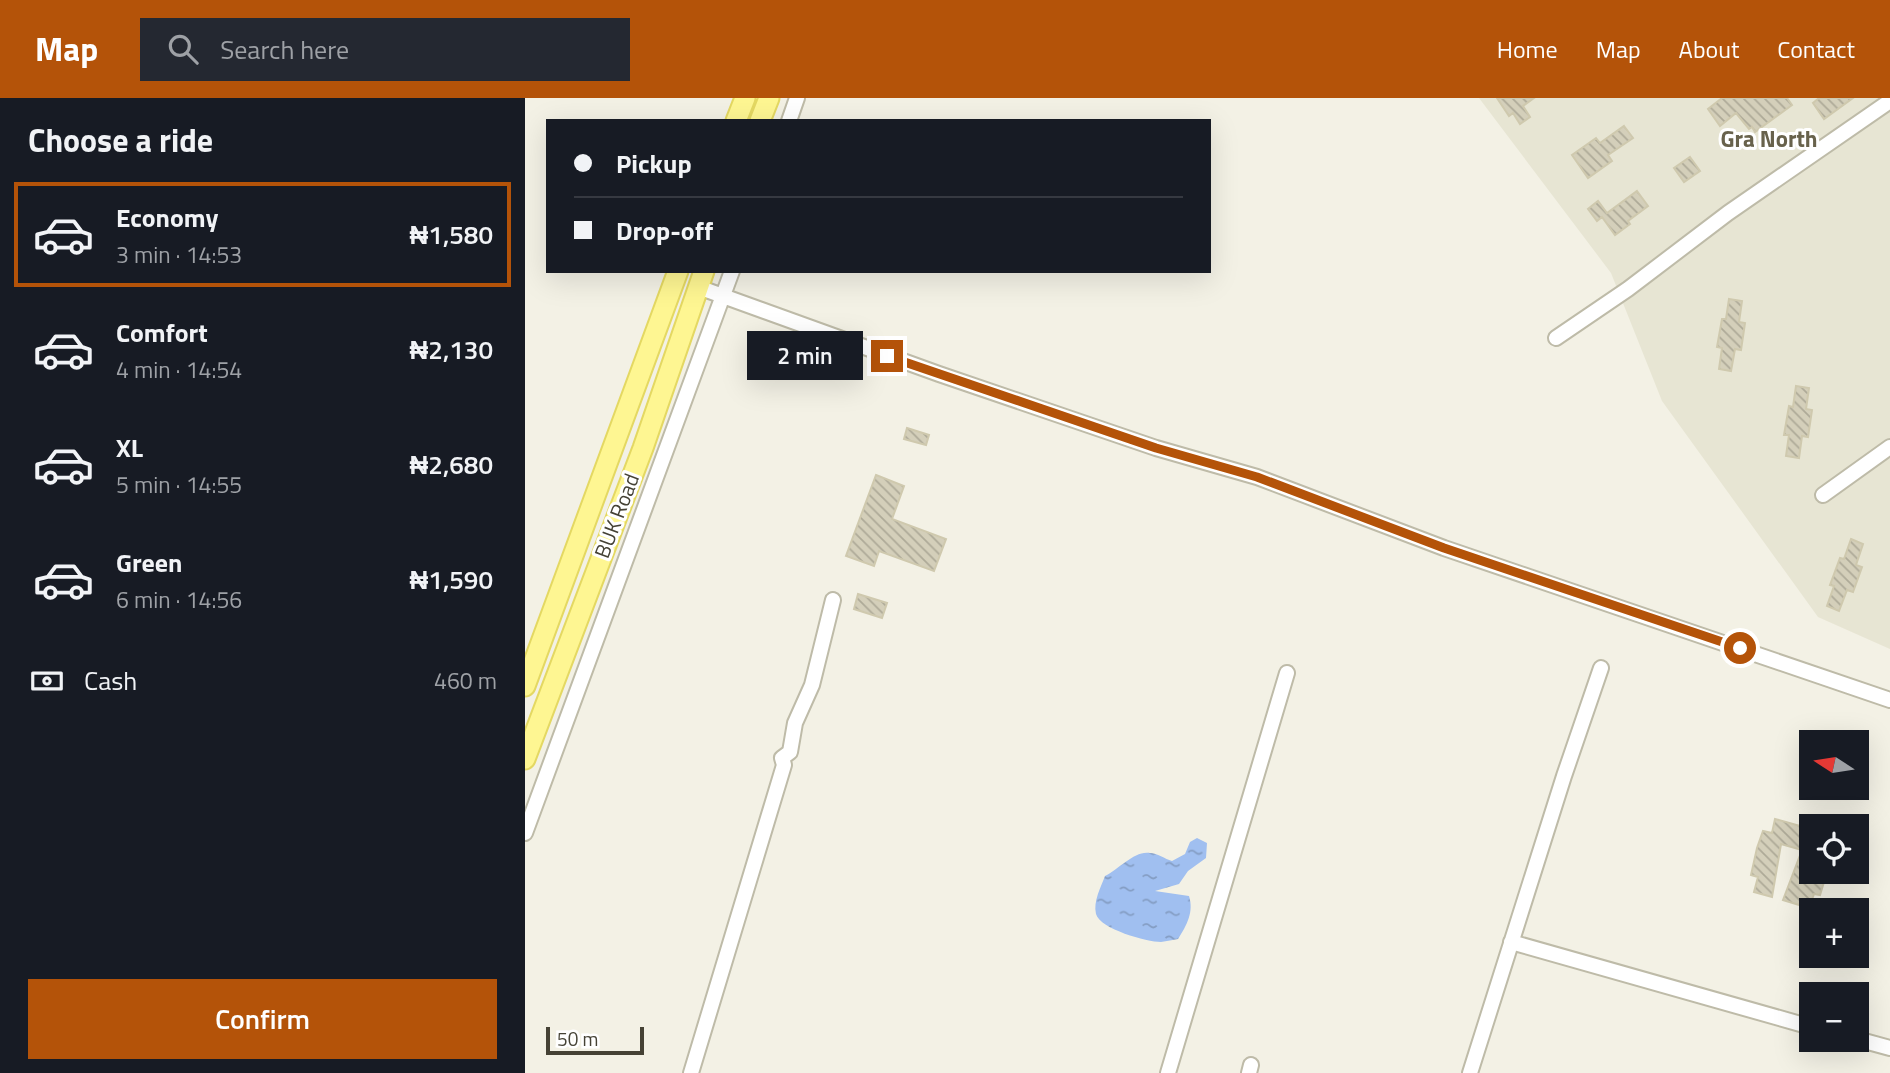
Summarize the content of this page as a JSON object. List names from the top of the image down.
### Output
{
  "streets": {
    "main road": ["BUK Road"]
  },
  "districts": ["Gra North"],
  "scale_bar": "50 m",
  "north": "left",
  "page": {
    "header": "Map",
    "search": "Search here",
    "nav": [
      "Home",
      "Map",
      "About",
      "Contact"
    ],
    "heading": "Choose a ride",
    "banner": ["Pickup", "Drop-off"],
    "list": [
      {
        "name": "Economy",
        "note": "3 min · 14:53",
        "value": "₦1,580"
      },
      {
        "name": "Comfort",
        "note": "4 min · 14:54",
        "value": "₦2,130"
      },
      {
        "name": "XL",
        "note": "5 min · 14:55",
        "value": "₦2,680"
      },
      {
        "name": "Green",
        "note": "6 min · 14:56",
        "value": "₦1,590"
      }
    ],
    "bubble": "2 min",
    "pay": ["Cash", "460 m"],
    "map_buttons": ["+", "−"],
    "buttons": "Confirm",
    "scale": "50 m"
  }
}
